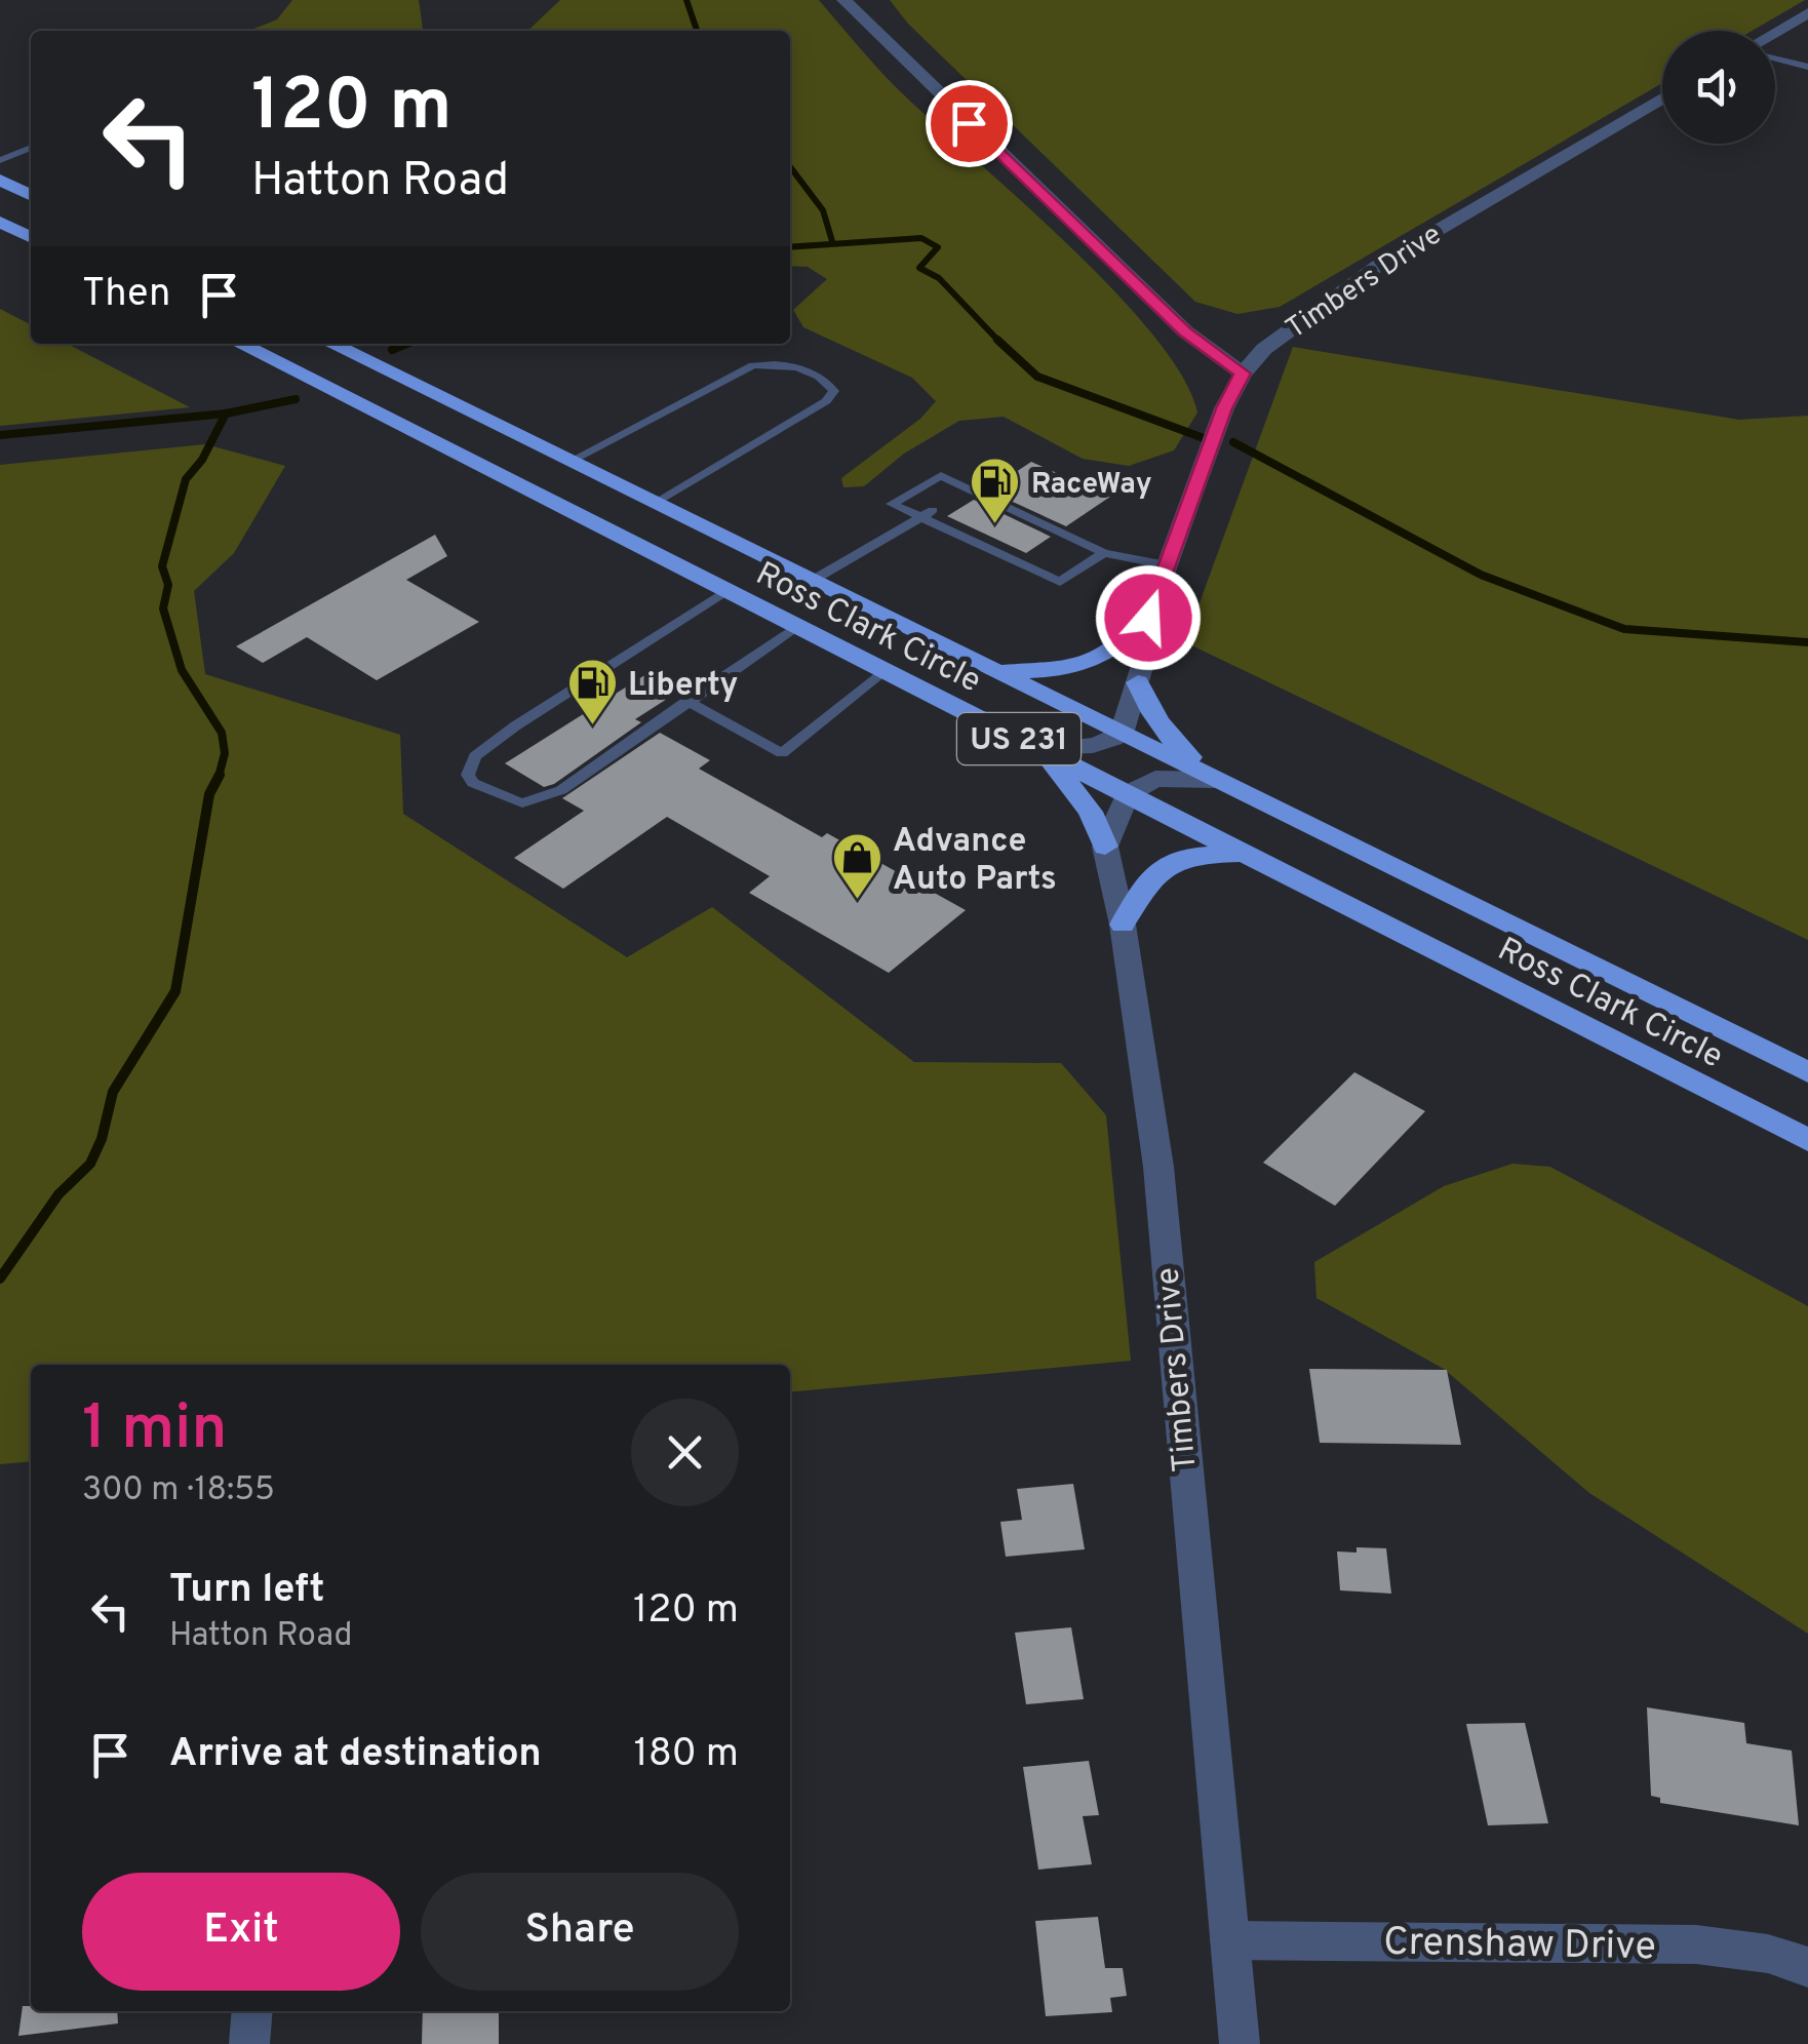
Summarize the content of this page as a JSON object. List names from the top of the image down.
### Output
{
  "streets": {
    "highway": ["Ross Clark Circle", "US 231"],
    "street": ["Timbers Drive", "Crenshaw Drive"]
  },
  "crossings": [
    ["Timbers Drive", "Ross Clark Circle"],
    ["Timbers Drive", "Crenshaw Drive"]
  ],
  "places": {
    "fuel station": ["RaceWay", "Liberty"],
    "shop": ["Advance Auto Parts"]
  },
  "page": {
    "turn": ["120 m", "Hatton Road"],
    "then": "Then",
    "heading": ["1 min", "300 m · 18:55"],
    "list": [
      {
        "name": "Turn left",
        "note": "Hatton Road",
        "value": "120 m"
      },
      {
        "name": "Arrive at destination",
        "value": "180 m"
      }
    ],
    "buttons": ["Exit", "Share"]
  }
}
